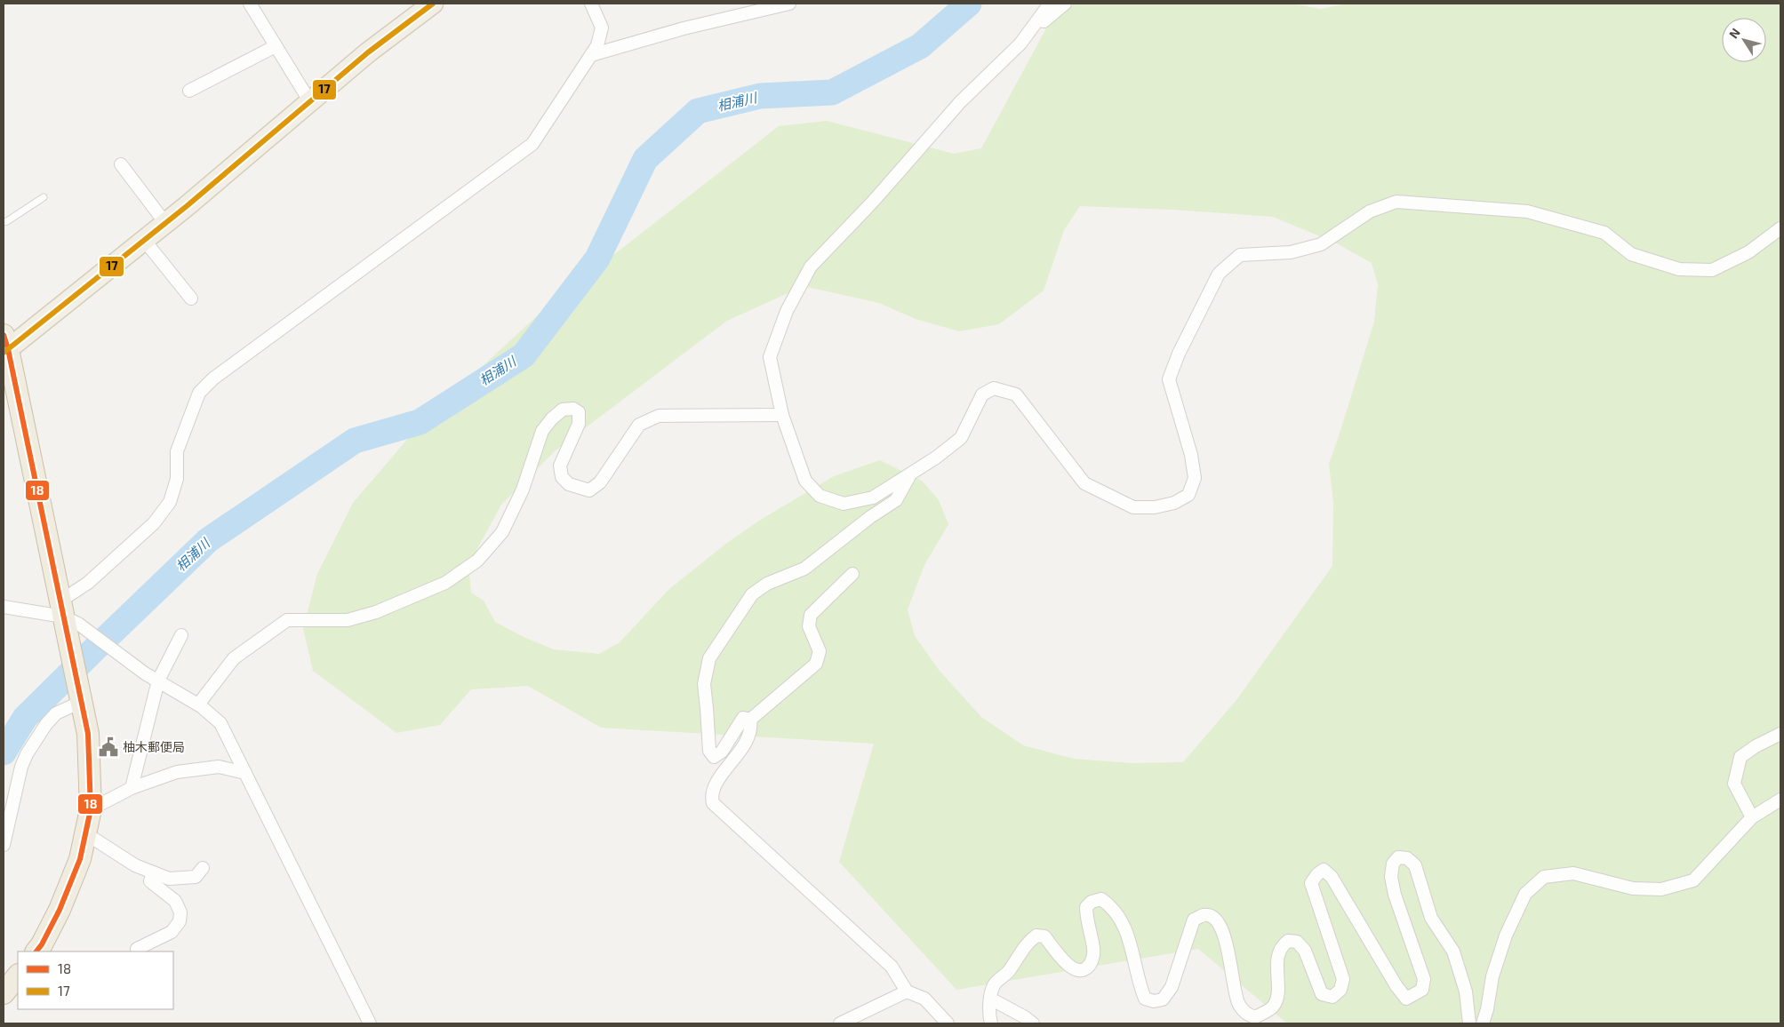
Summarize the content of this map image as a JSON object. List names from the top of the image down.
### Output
{
  "water": ["相浦川"],
  "places": {
    "public building": ["柚木郵便局"]
  },
  "lines": ["transit line 17", "transit line 18"],
  "legend": ["18", "17"],
  "north": "top left"
}
